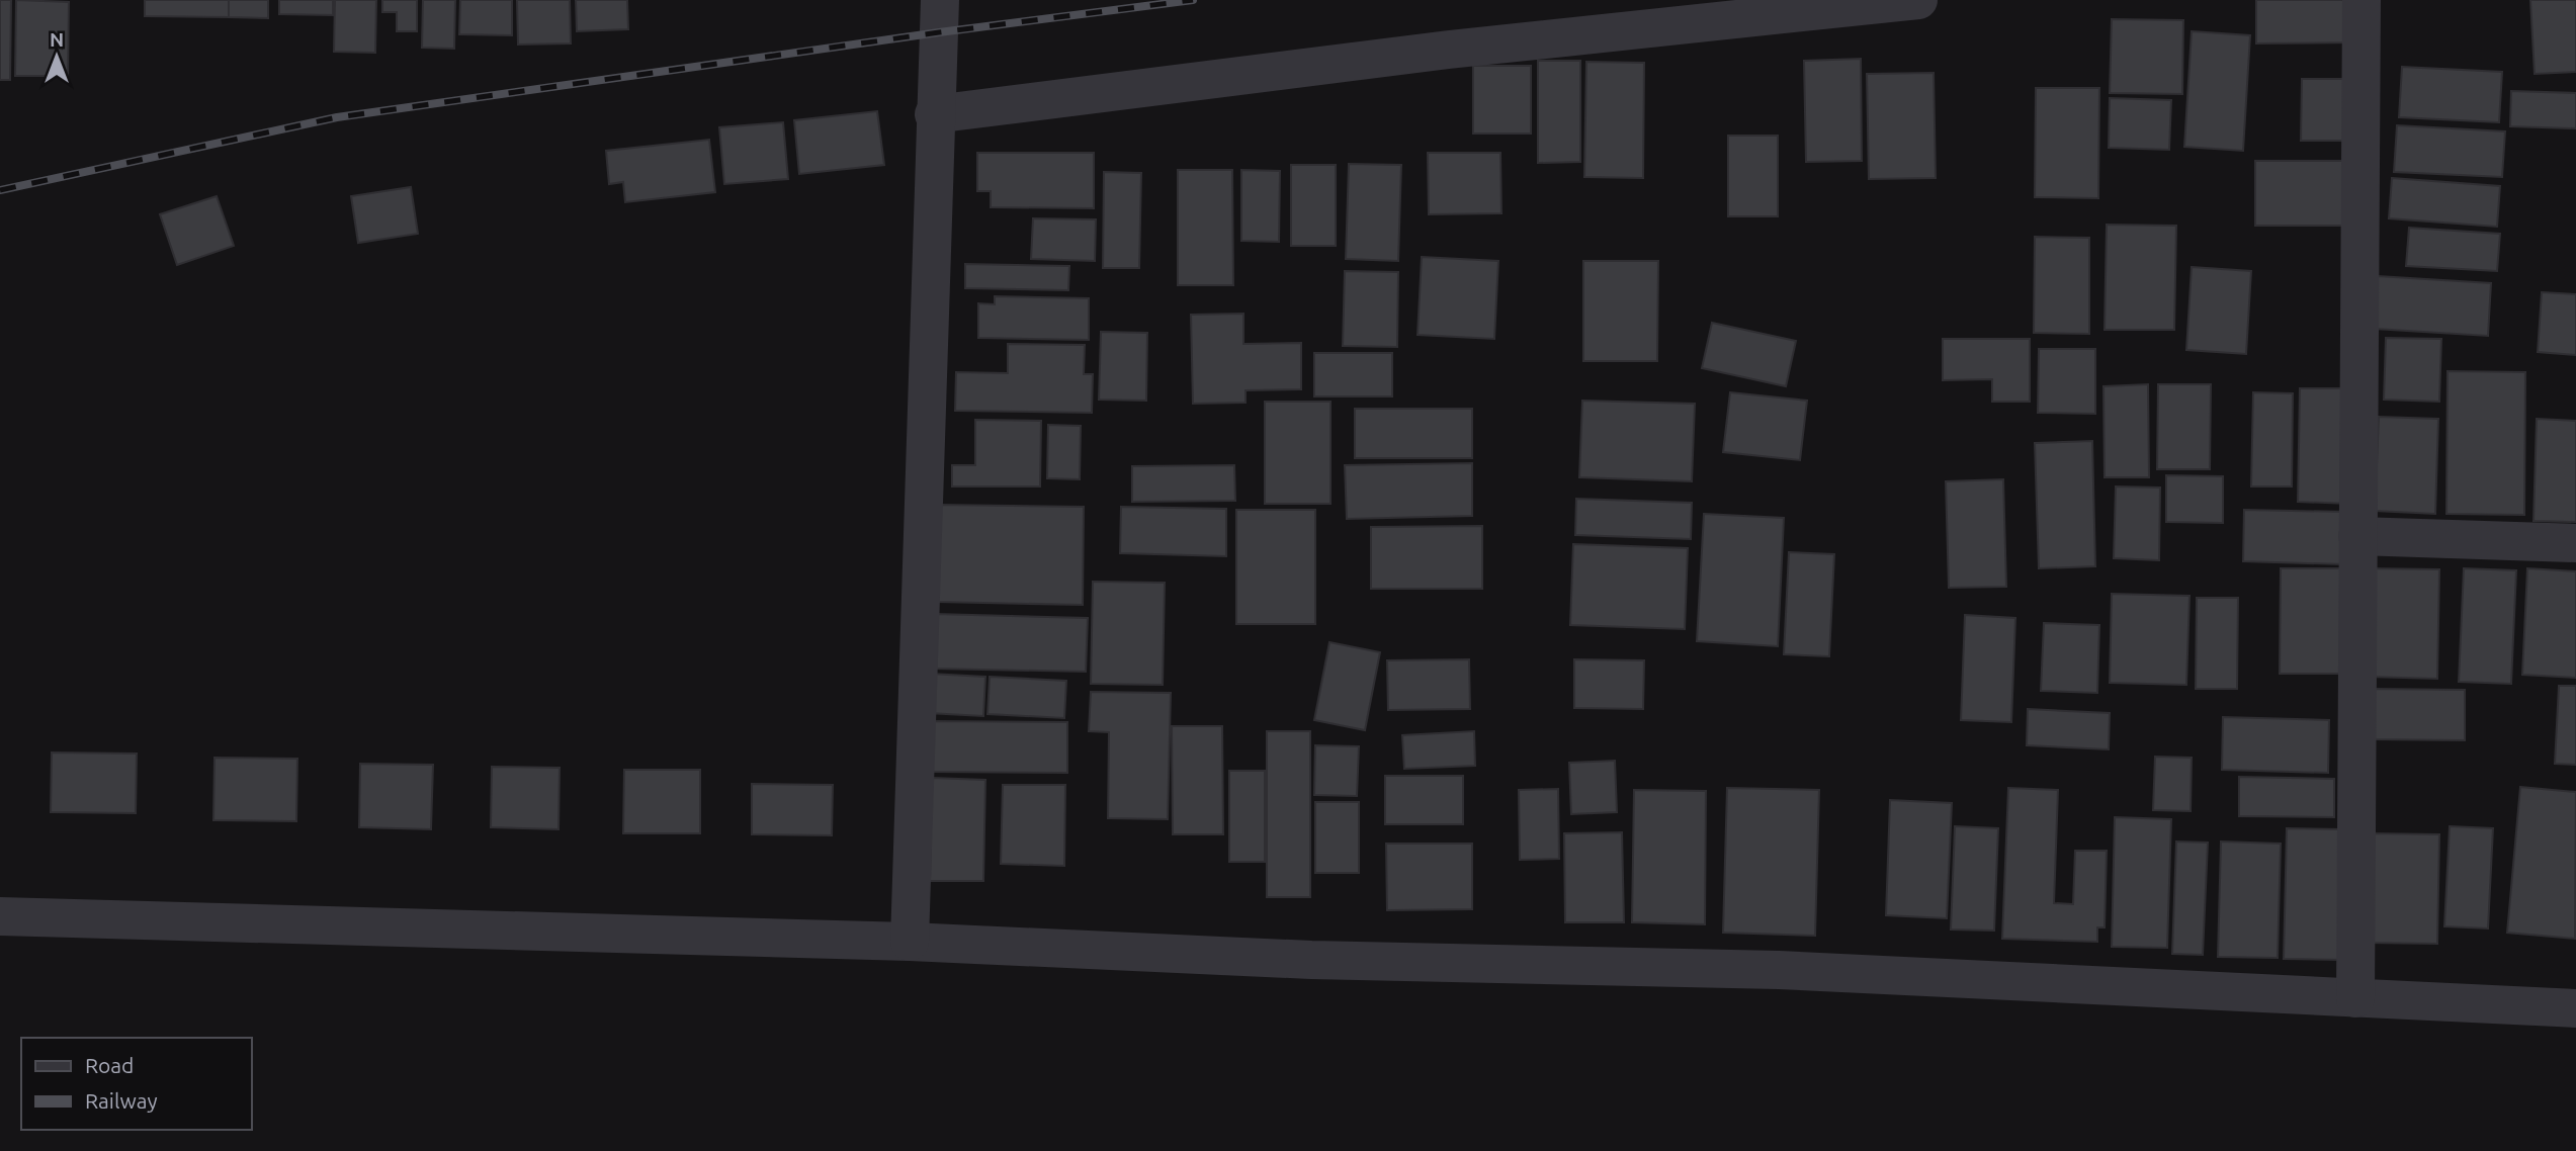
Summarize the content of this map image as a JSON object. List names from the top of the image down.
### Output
{
  "legend": ["Road", "Railway"],
  "north": "top"
}
